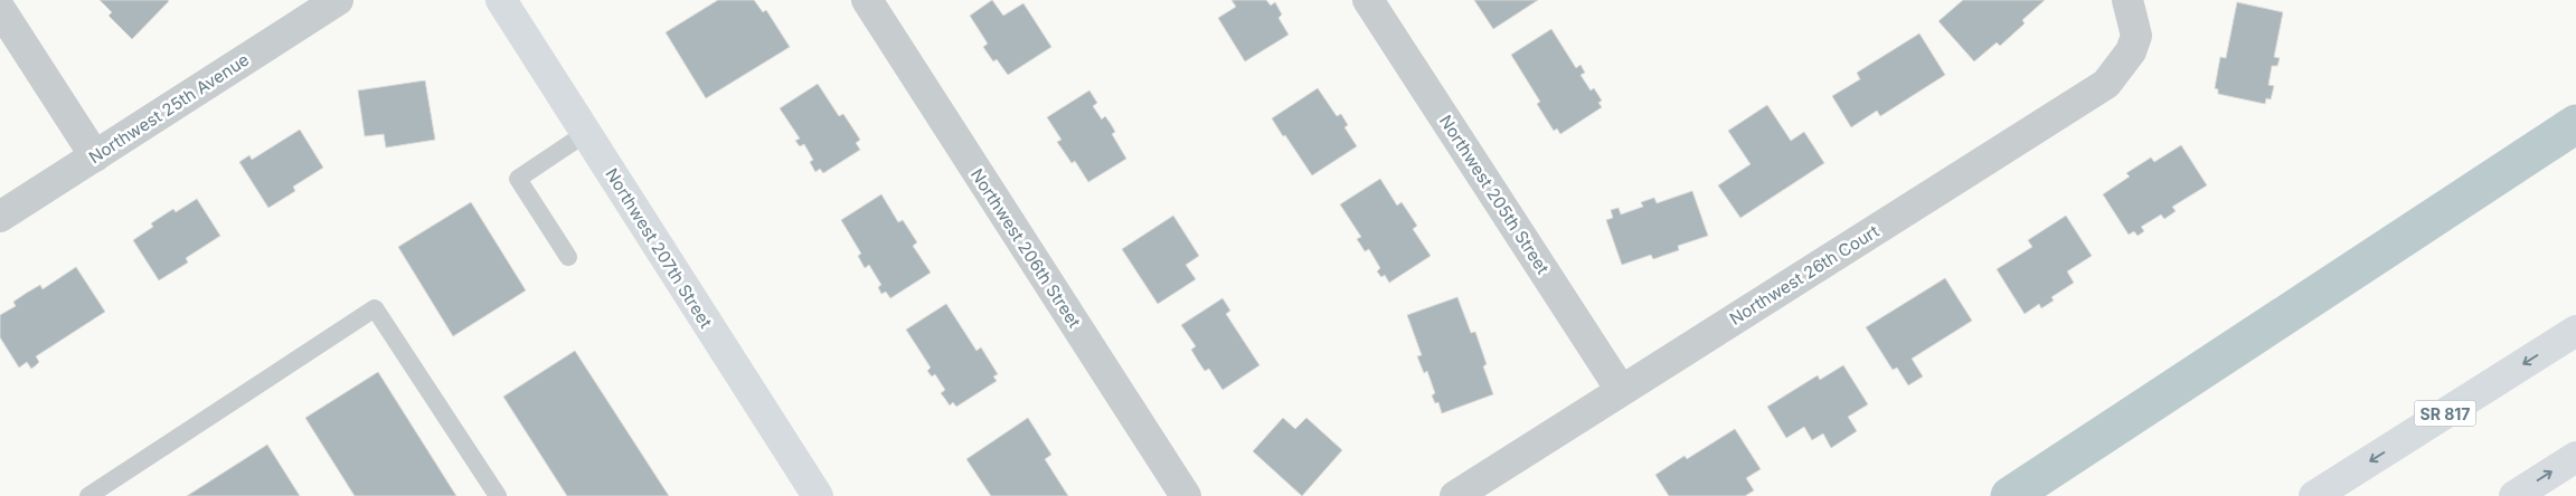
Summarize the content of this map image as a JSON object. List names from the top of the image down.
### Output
{
  "streets": {
    "street": [
      "Northwest 25th Avenue",
      "Northwest 205th Street",
      "Northwest 207th Street",
      "Northwest 206th Street",
      "Northwest 26th Court",
      "SR 817"
    ]
  },
  "crossings": [
    ["Northwest 205th Street", "Northwest 26th Court"]
  ]
}
